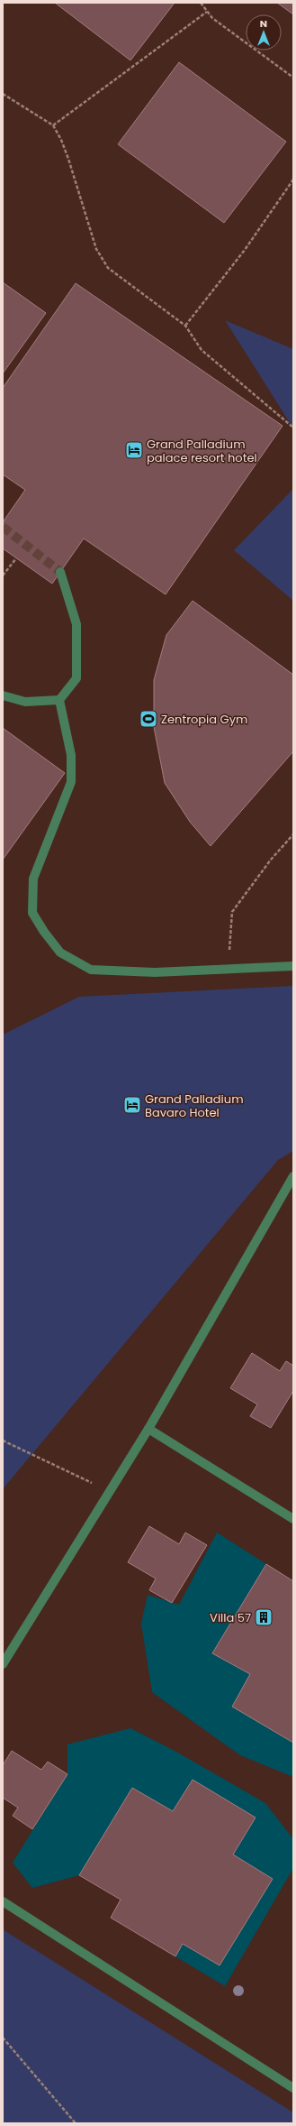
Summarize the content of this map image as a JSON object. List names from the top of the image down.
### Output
{
  "places": {
    "hotel": ["Grand Palladium palace resort hotel", "Grand Palladium Bavaro Hotel"],
    "sports": ["Zentropia Gym"],
    "building": ["Villa 57"]
  },
  "north": "top"
}
